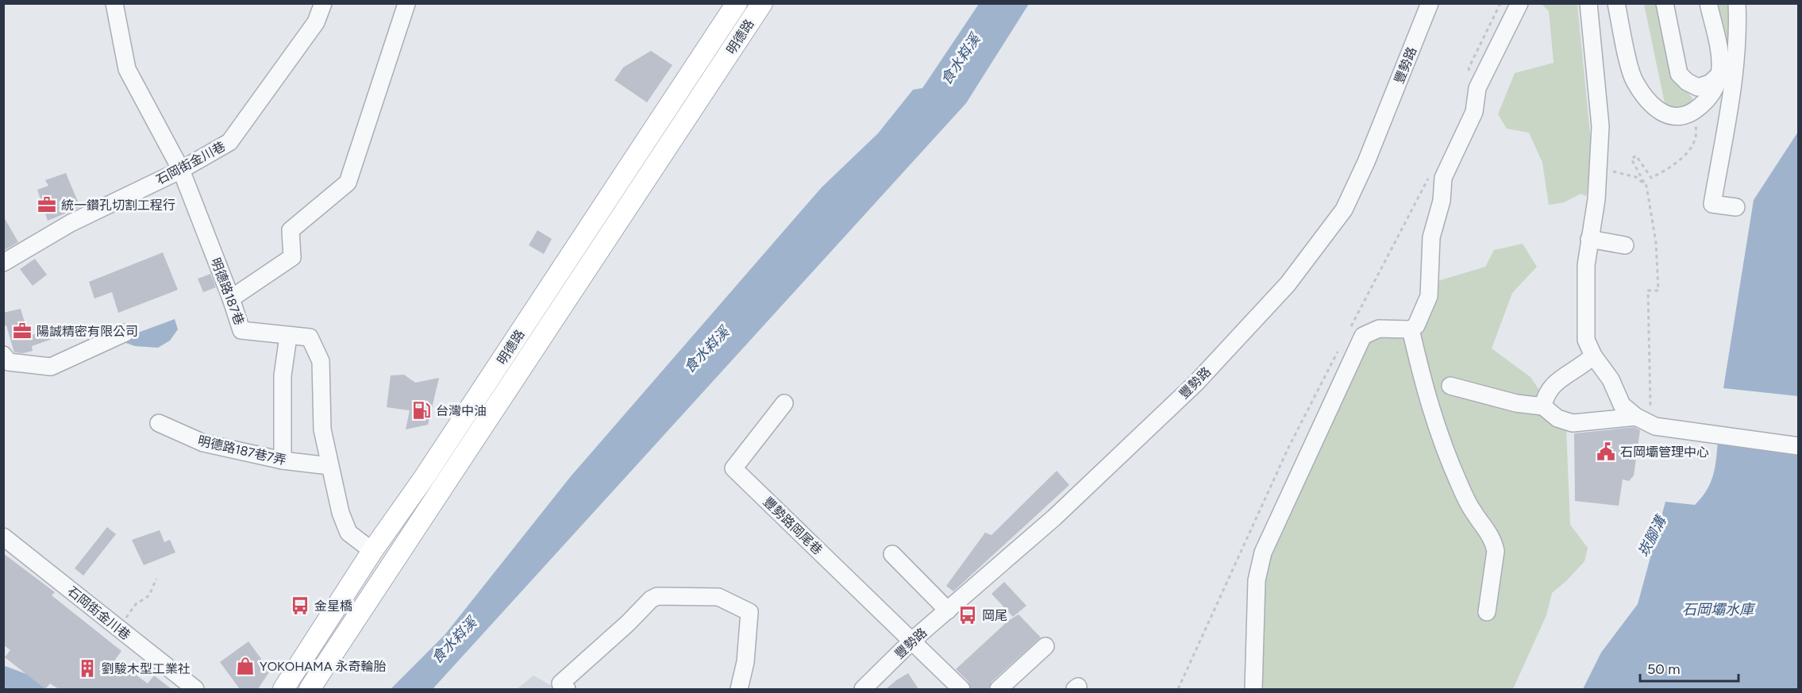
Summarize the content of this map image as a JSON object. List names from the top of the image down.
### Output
{
  "streets": {
    "main road": ["明德路"],
    "street": [
      "豐勢路",
      "石岡街金川巷",
      "明德路187巷",
      "明德路187巷7弄",
      "豐勢路岡尾巷"
    ]
  },
  "crossings": [
    ["明德路", "明德路187巷"],
    ["豐勢路", "豐勢路岡尾巷"],
    ["石岡街金川巷", "明德路187巷"],
    ["明德路187巷", "明德路187巷7弄"]
  ],
  "water": ["食水嵙溪", "崁腳溝", "石岡壩水庫"],
  "places": {
    "office": ["統一鑽孔切割工程行", "陽誠精密有限公司"],
    "fuel station": ["台灣中油"],
    "public building": ["石岡壩管理中心"],
    "bus stop": ["金星橋", "岡尾"],
    "shop": ["YOKOHAMA 永奇輪胎"],
    "building": ["劉駿木型工業社"]
  },
  "scale_bar": "50 m"
}
